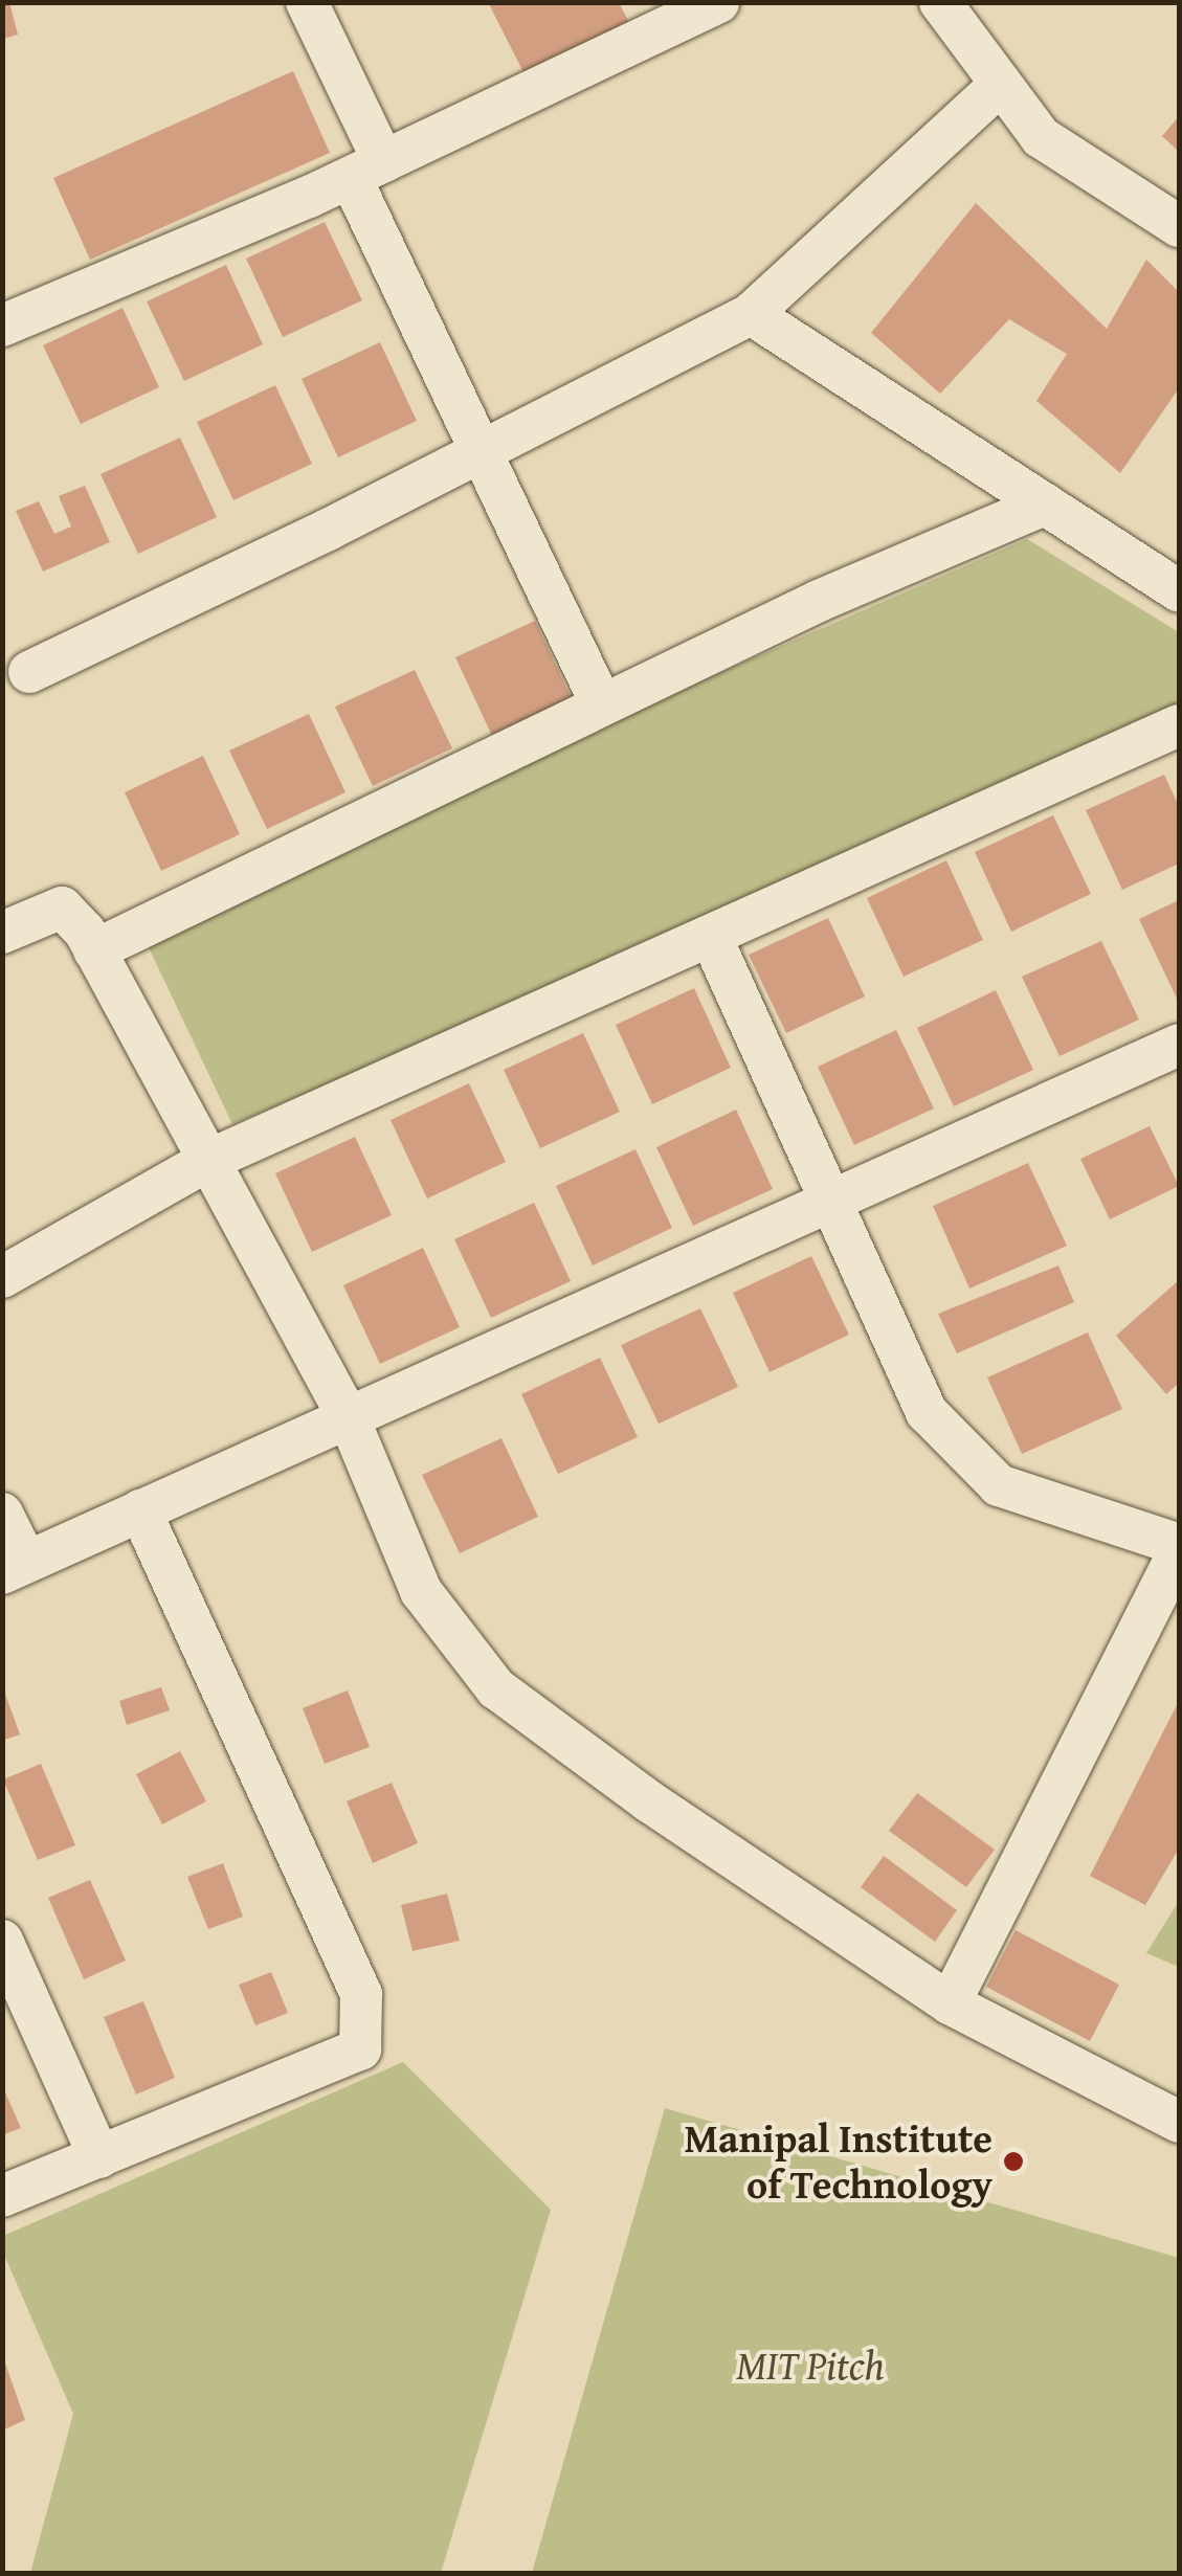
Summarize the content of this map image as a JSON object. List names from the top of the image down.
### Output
{
  "parks": ["MIT Pitch"],
  "places": ["Manipal Institute of Technology"]
}
